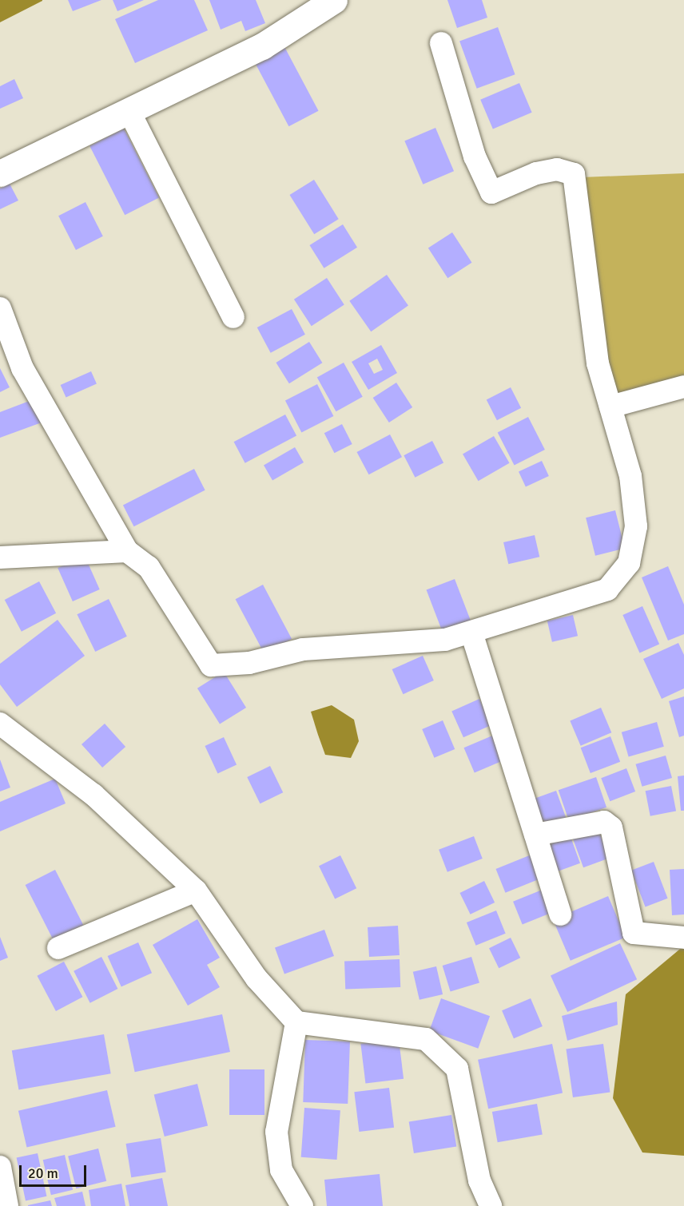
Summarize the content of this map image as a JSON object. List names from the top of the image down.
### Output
{
  "scale_bar": "20 m"
}
